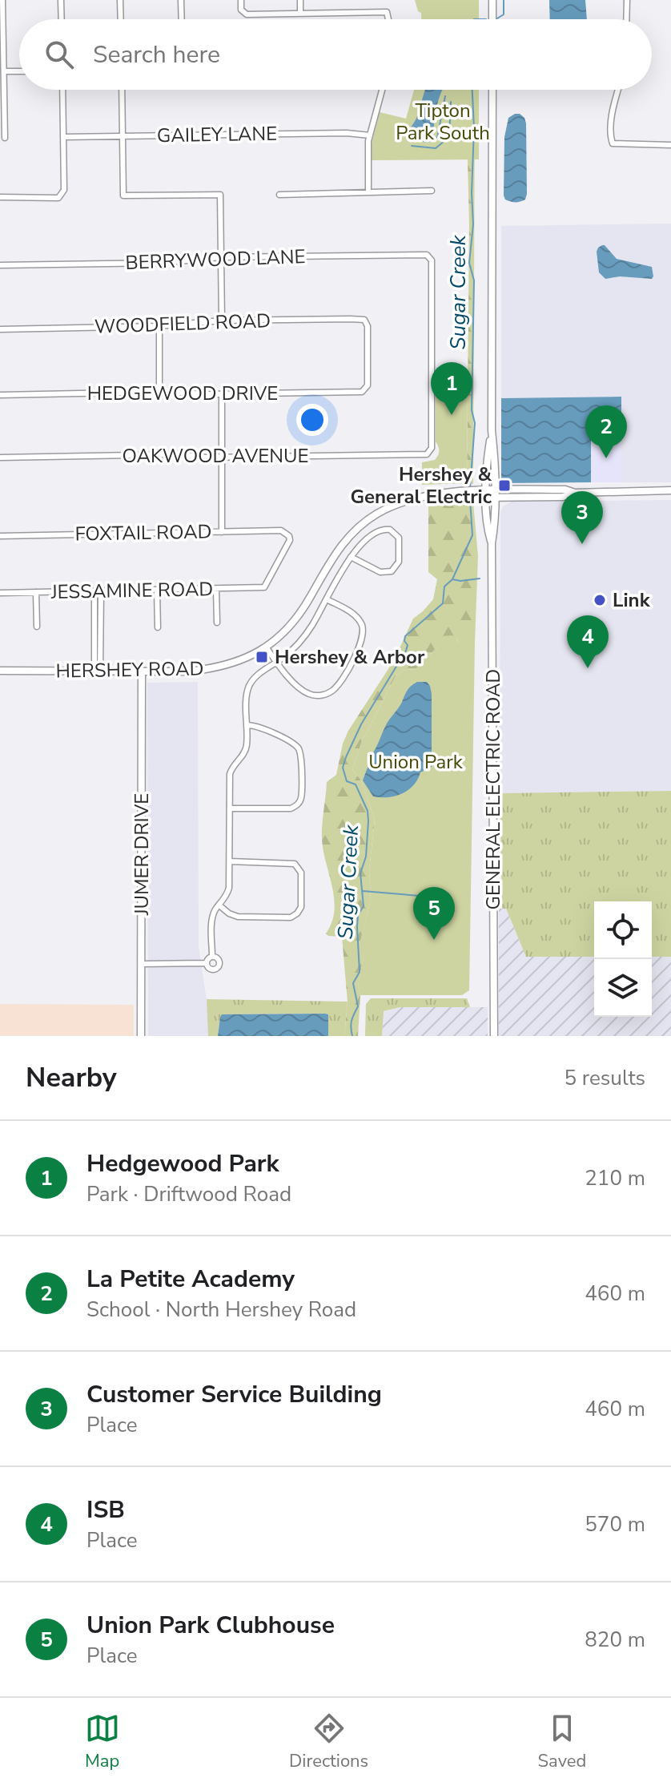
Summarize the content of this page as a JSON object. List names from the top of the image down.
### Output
{
  "streets": {
    "main road": ["HERSHEY ROAD", "GENERAL ELECTRIC ROAD", "JUMER DRIVE"],
    "street": [
      "GAILEY LANE",
      "BERRYWOOD LANE",
      "WOODFIELD ROAD",
      "HEDGEWOOD DRIVE",
      "OAKWOOD AVENUE",
      "FOXTAIL ROAD",
      "JESSAMINE ROAD"
    ]
  },
  "crossings": [
    ["BERRYWOOD LANE", "OAKWOOD AVENUE"],
    ["WOODFIELD ROAD", "HEDGEWOOD DRIVE"],
    ["FOXTAIL ROAD", "JESSAMINE ROAD"],
    ["HERSHEY ROAD", "GENERAL ELECTRIC ROAD"],
    ["HERSHEY ROAD", "JUMER DRIVE"]
  ],
  "water": ["Sugar Creek"],
  "parks": ["Tipton Park South", "Union Park"],
  "places": {
    "transit": ["Hershey & General Electric", "Hershey & Arbor"],
    "other": ["Link"]
  },
  "page": {
    "search": "Search here",
    "pins": [
      "1",
      "2",
      "3",
      "4",
      "5"
    ],
    "heading": ["Nearby", "5 results"],
    "list": [
      {
        "mark": "1",
        "name": "Hedgewood Park",
        "note": "Park · Driftwood Road",
        "value": "210 m"
      },
      {
        "mark": "2",
        "name": "La Petite Academy",
        "note": "School · North Hershey Road",
        "value": "460 m"
      },
      {
        "mark": "3",
        "name": "Customer Service Building",
        "note": "Place",
        "value": "460 m"
      },
      {
        "mark": "4",
        "name": "ISB",
        "note": "Place",
        "value": "570 m"
      },
      {
        "mark": "5",
        "name": "Union Park Clubhouse",
        "note": "Place",
        "value": "820 m"
      }
    ],
    "nav": ["Map", "Directions", "Saved"]
  }
}
